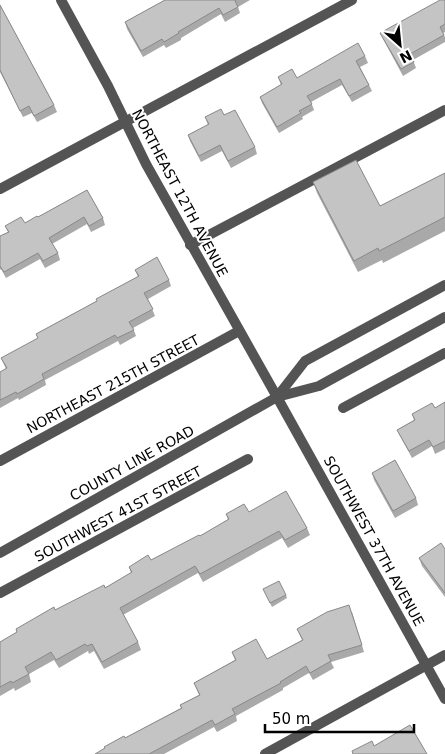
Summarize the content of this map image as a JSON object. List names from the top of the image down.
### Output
{
  "streets": {
    "street": [
      "NORTHEAST 12TH AVENUE",
      "NORTHEAST 215TH STREET",
      "COUNTY LINE ROAD",
      "SOUTHWEST 41ST STREET",
      "SOUTHWEST 37TH AVENUE"
    ]
  },
  "crossings": [
    ["NORTHEAST 12TH AVENUE", "NORTHEAST 215TH STREET"],
    ["NORTHEAST 12TH AVENUE", "COUNTY LINE ROAD"],
    ["NORTHEAST 12TH AVENUE", "SOUTHWEST 37TH AVENUE"],
    ["COUNTY LINE ROAD", "SOUTHWEST 37TH AVENUE"]
  ],
  "scale_bar": "50 m",
  "north": "bottom right"
}
